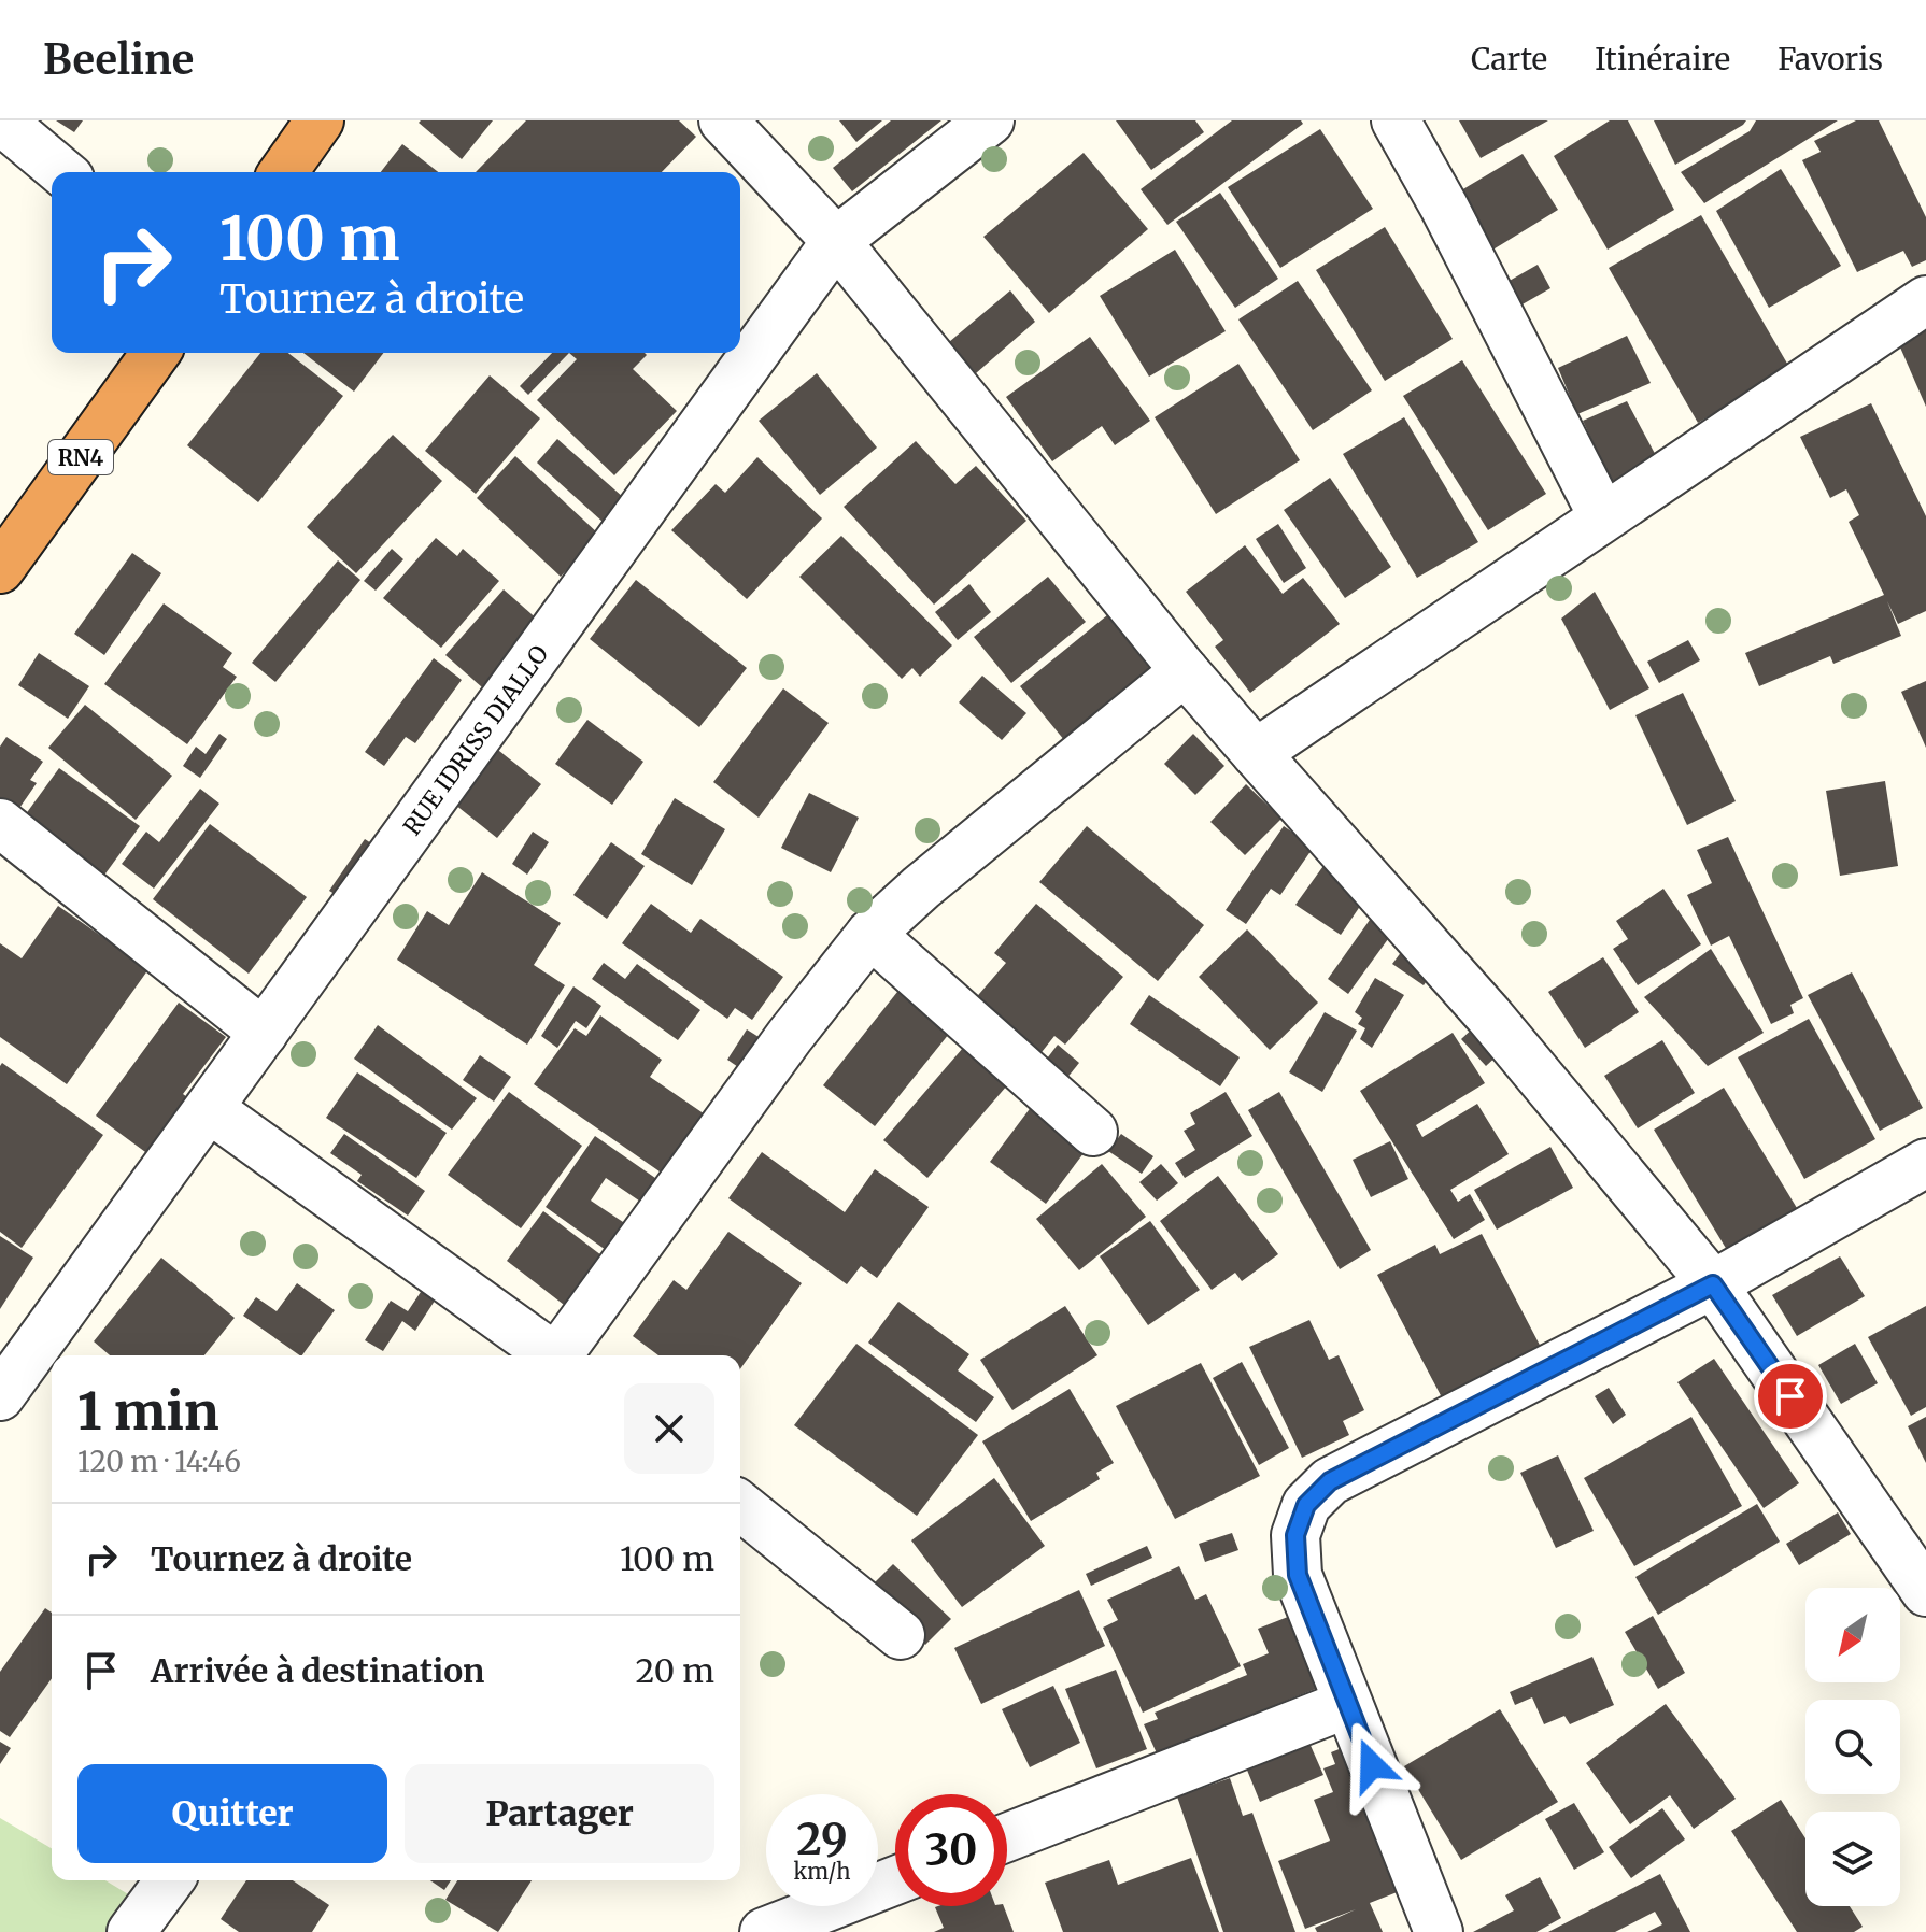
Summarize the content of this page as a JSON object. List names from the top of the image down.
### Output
{
  "streets": {
    "highway": ["RN4"],
    "street": ["RUE IDRISS DIALLO"]
  },
  "north": "bottom left",
  "page": {
    "header": "Beeline",
    "nav": ["Carte", "Itinéraire", "Favoris"],
    "turn": ["100 m", "Tournez à droite"],
    "heading": ["1 min", "120 m · 14:46"],
    "list": [
      {
        "name": "Tournez à droite",
        "value": "100 m"
      },
      {
        "name": "Arrivée à destination",
        "value": "20 m"
      }
    ],
    "buttons": ["Quitter", "Partager"],
    "speed": "29 km/h",
    "limit": "30"
  }
}
